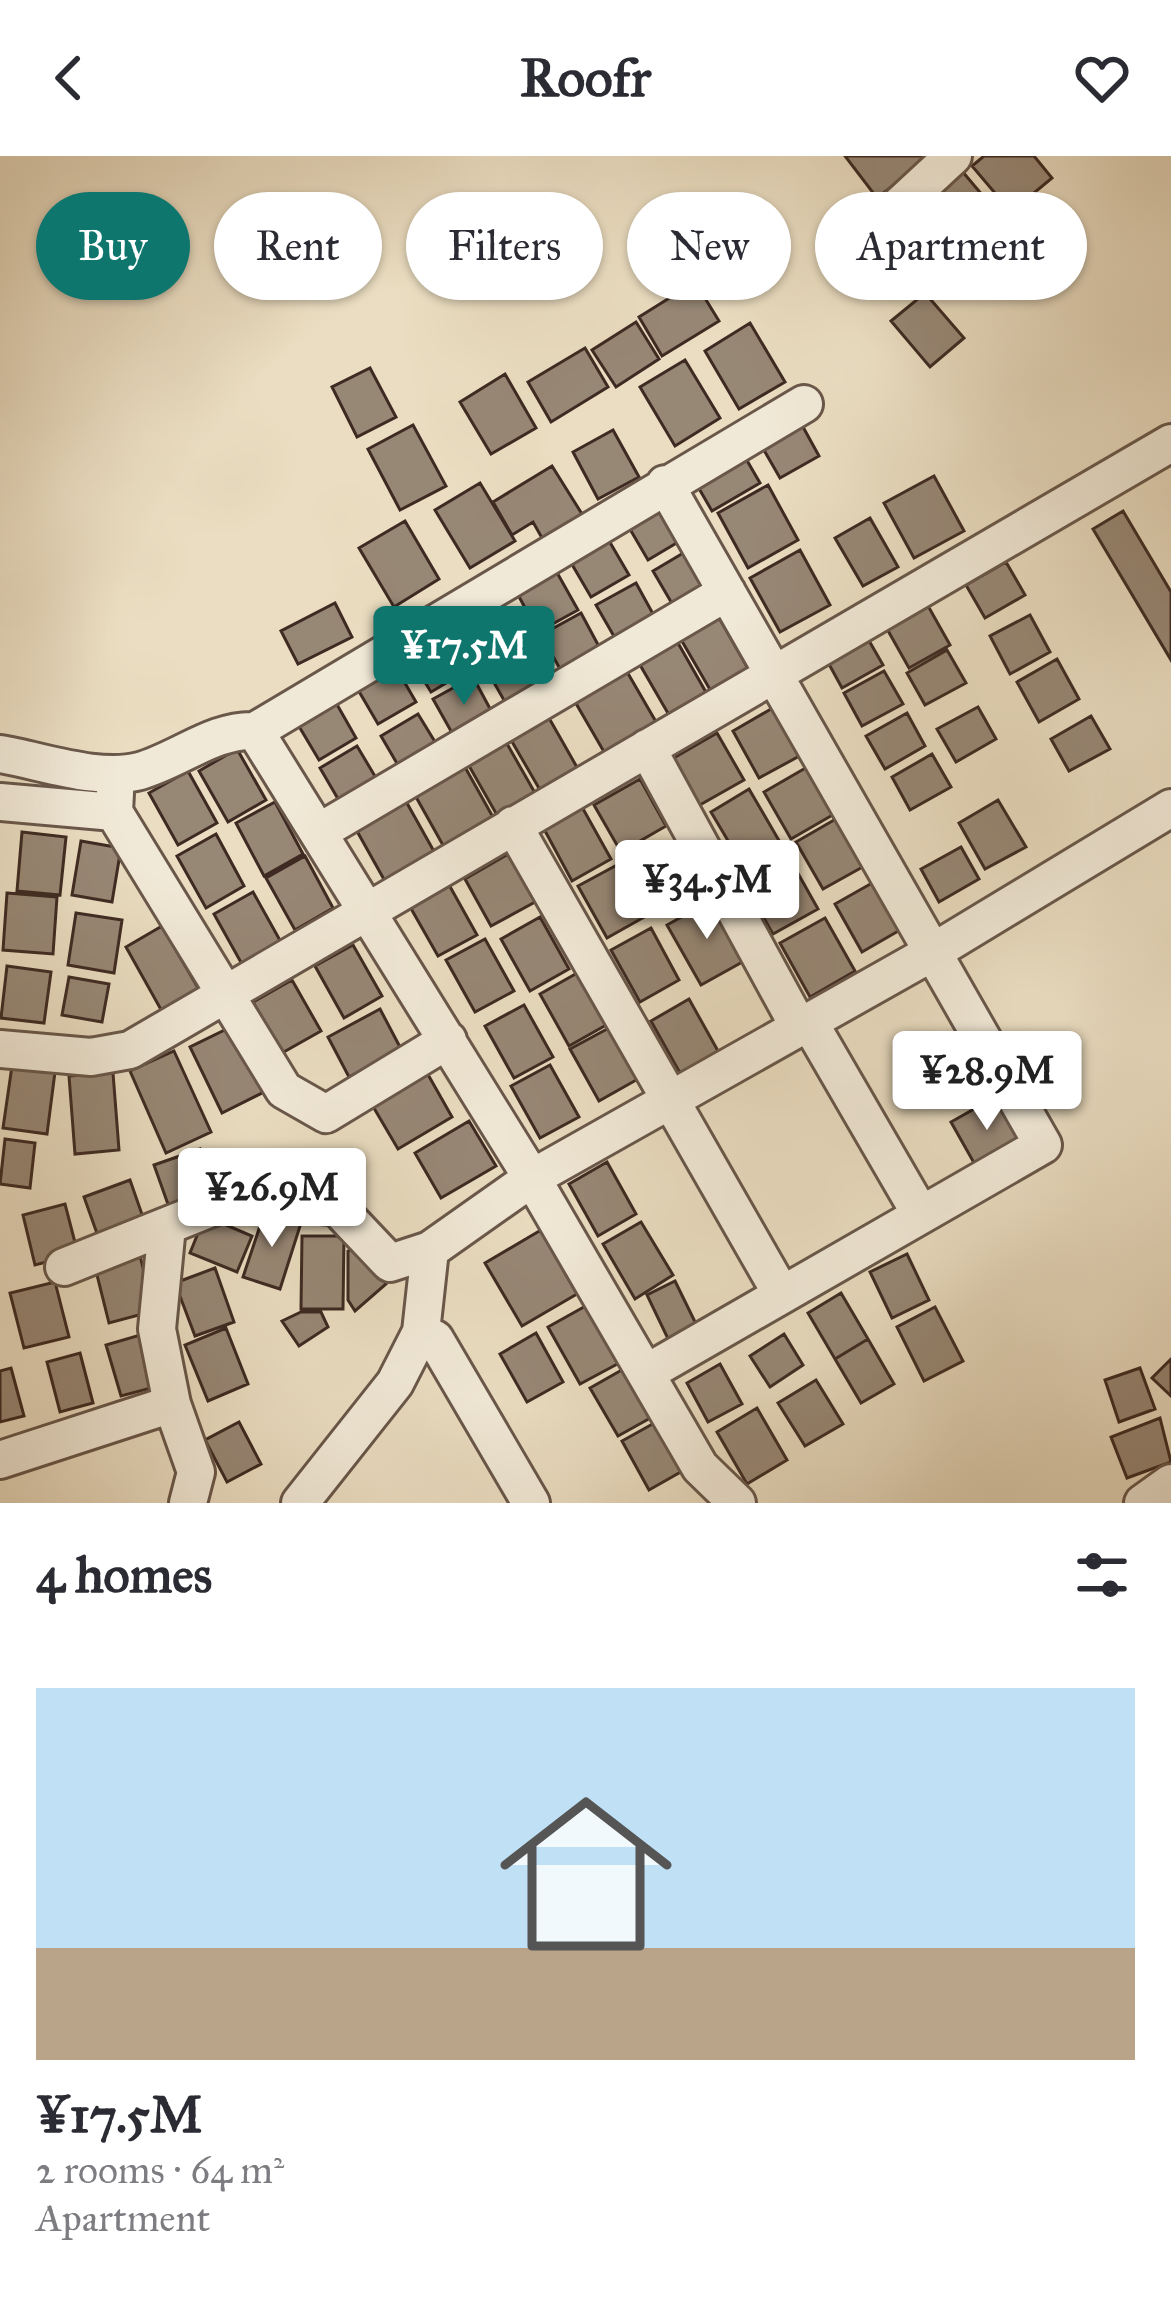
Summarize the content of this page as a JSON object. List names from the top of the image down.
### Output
{
  "page": {
    "header": "Roofr",
    "chip": [
      "Buy",
      "Rent",
      "Filters",
      "New",
      "Apartment"
    ],
    "price": [
      "¥17.5M",
      "¥34.5M",
      "¥28.9M",
      "¥26.9M"
    ],
    "heading": "4 homes",
    "list": [
      {
        "name": "¥17.5M",
        "note": "2 rooms · 64 m² · Apartment"
      }
    ]
  }
}
